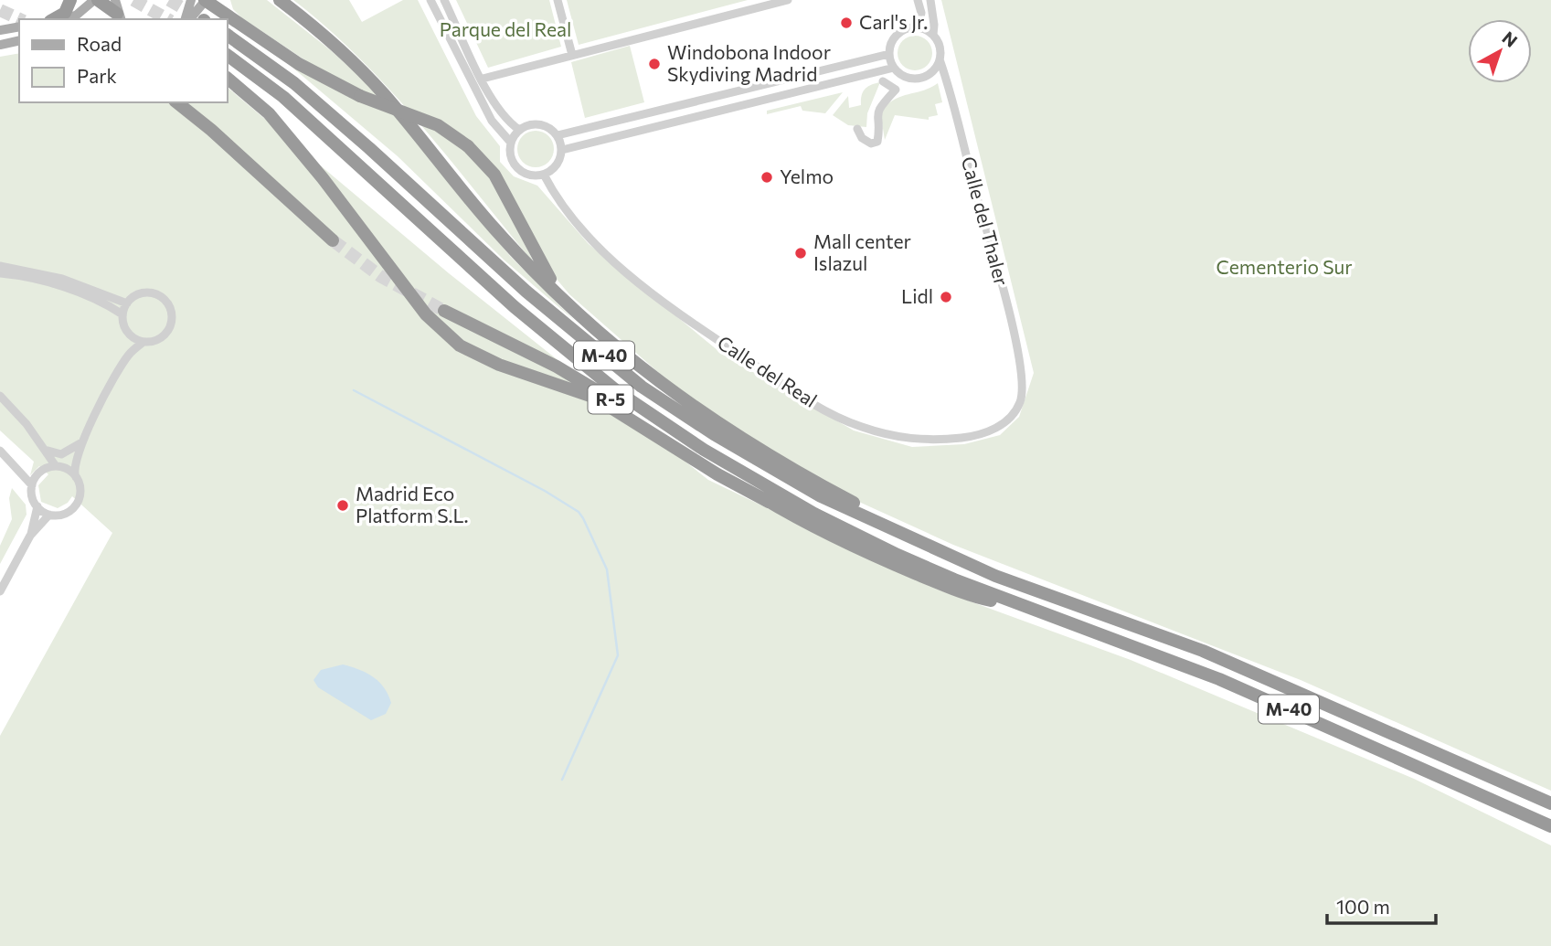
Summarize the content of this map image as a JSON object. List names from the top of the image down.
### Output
{
  "streets": {
    "highway": ["M-40", "R-5"],
    "street": ["Calle del Thaler", "Calle del Real"]
  },
  "crossings": [
    ["Calle del Thaler", "Calle del Real"],
    ["M-40", "R-5"]
  ],
  "parks": ["Parque del Real", "Cementerio Sur"],
  "places": [
    "Carl's Jr.",
    "Windobona Indoor Skydiving Madrid",
    "Yelmo",
    "Mall center Islazul",
    "Lidl",
    "Madrid Eco Platform S.L."
  ],
  "legend": ["Road", "Park"],
  "scale_bar": "100 m",
  "north": "top right"
}
